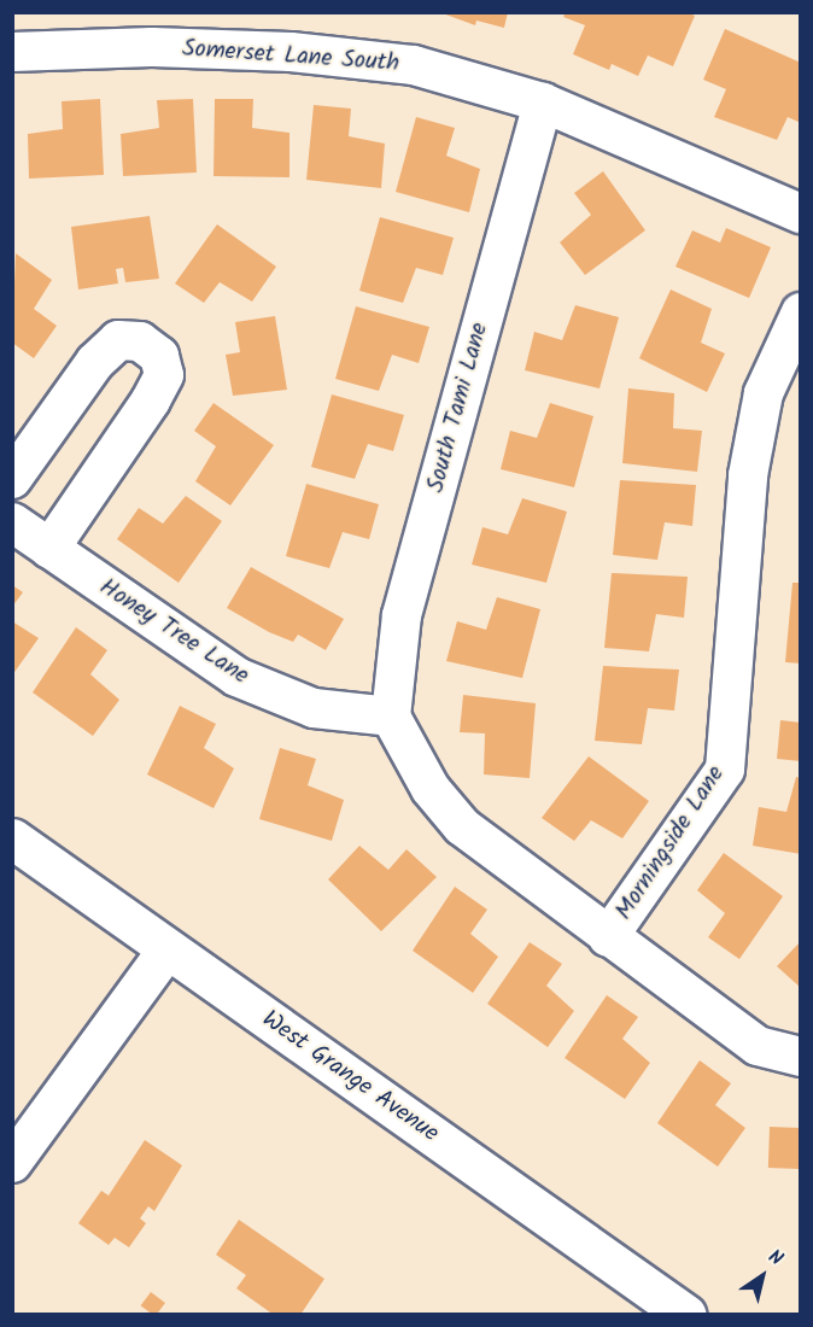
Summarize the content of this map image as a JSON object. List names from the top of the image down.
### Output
{
  "streets": {
    "street": [
      "Somerset Lane South",
      "South Tami Lane",
      "Honey Tree Lane",
      "Morningside Lane",
      "West Grange Avenue"
    ]
  },
  "crossings": [
    ["Somerset Lane South", "South Tami Lane"],
    ["South Tami Lane", "Honey Tree Lane"],
    ["South Tami Lane", "Morningside Lane"],
    ["Honey Tree Lane", "Morningside Lane"]
  ],
  "north": "top right"
}
